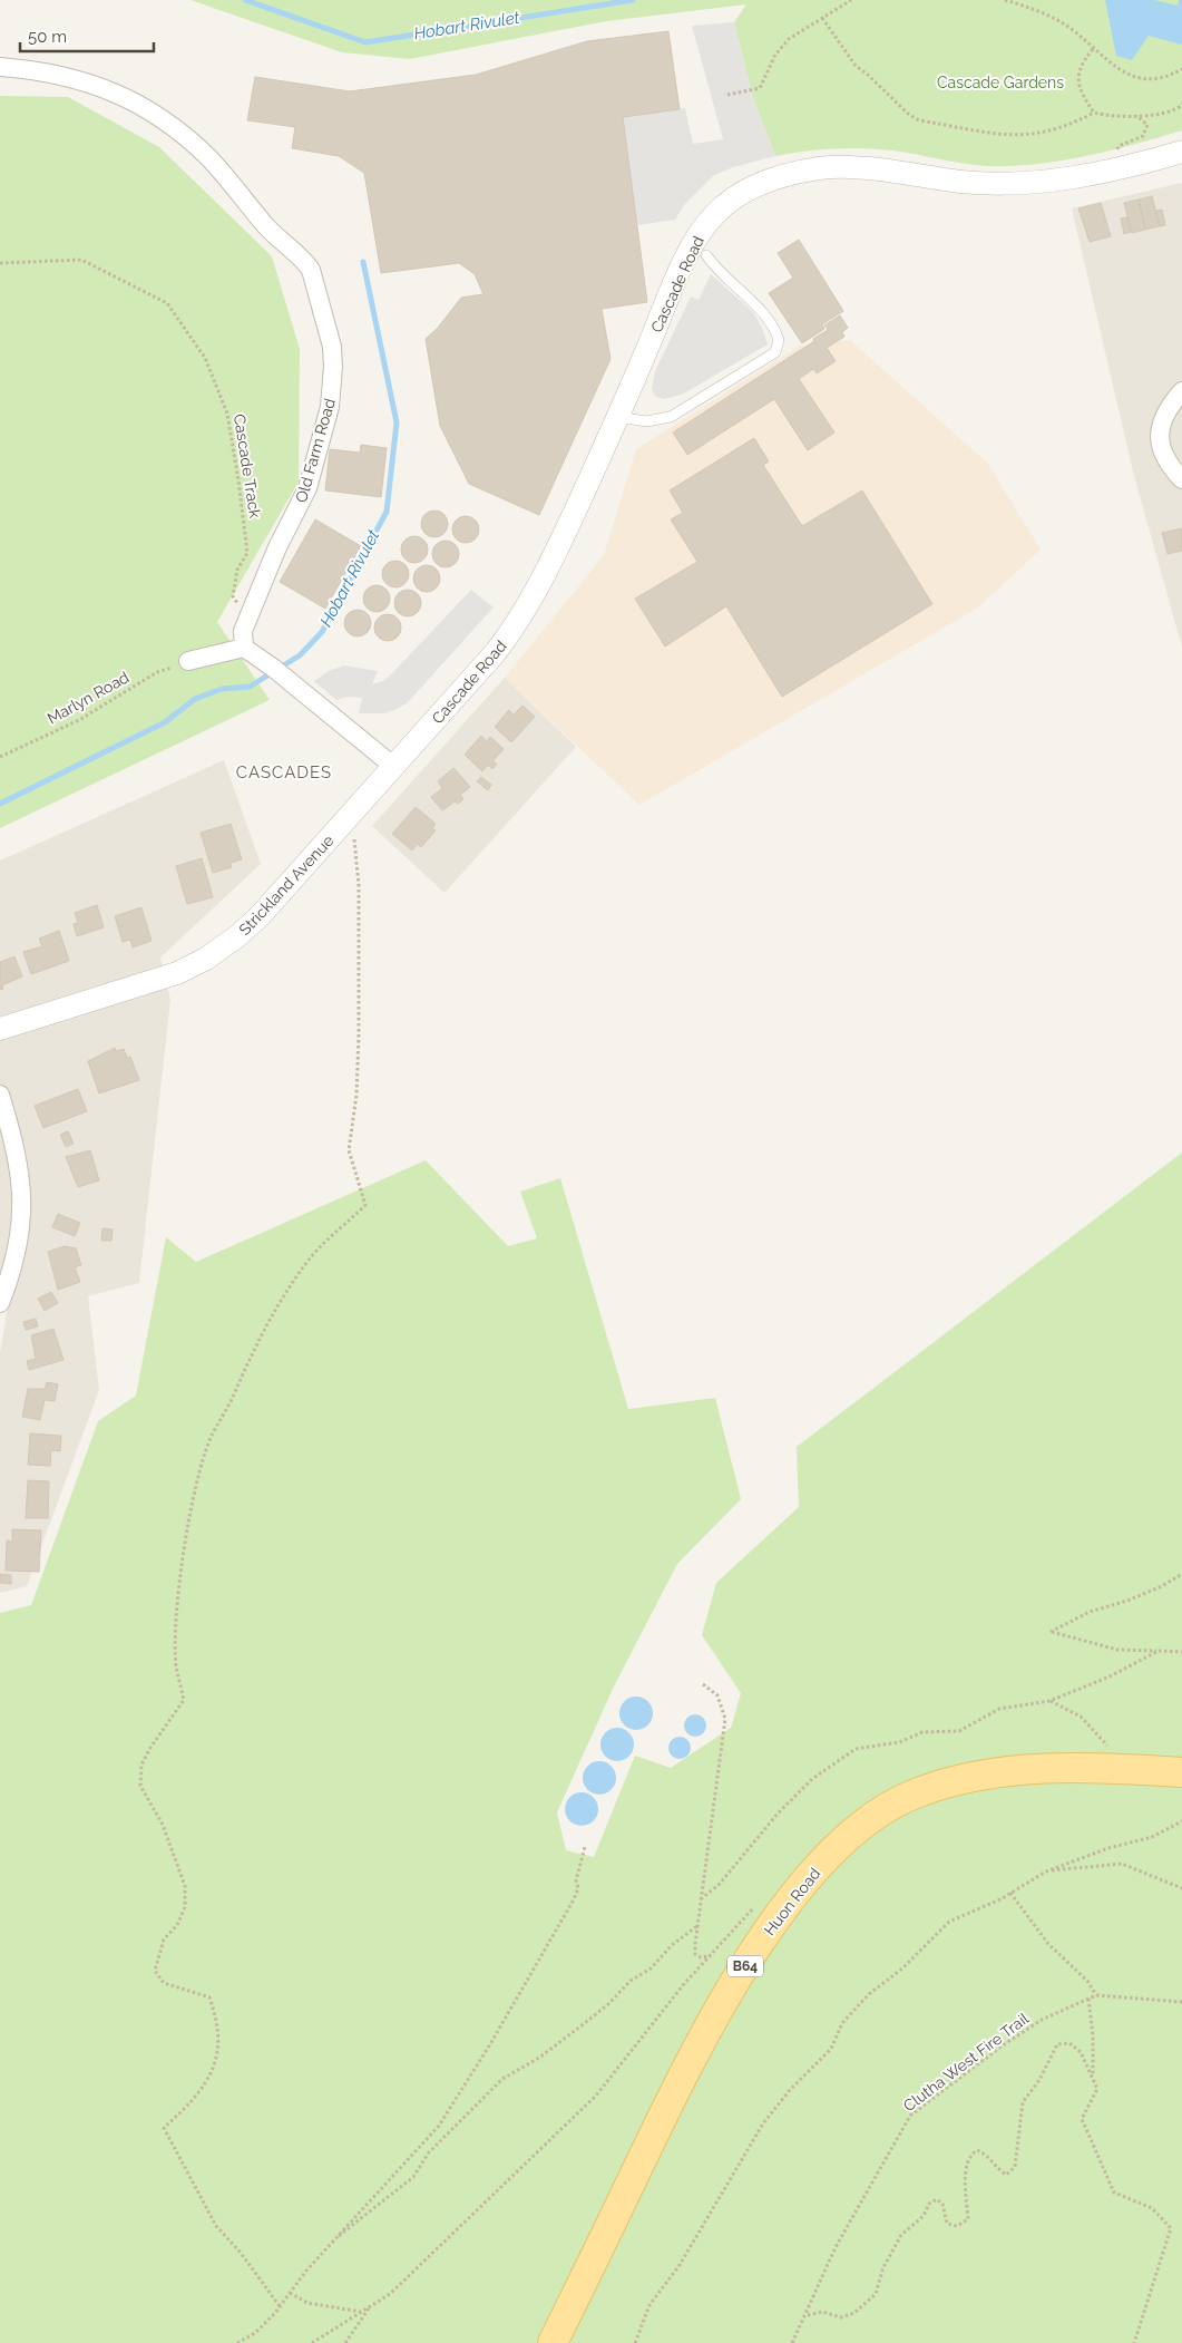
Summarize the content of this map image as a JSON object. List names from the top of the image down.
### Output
{
  "streets": {
    "main road": ["Huon Road", "B64"],
    "street": ["Cascade Road", "Old Farm Road", "Strickland Avenue"],
    "path": ["Cascade Track", "Marlyn Road", "Clutha West Fire Trail"]
  },
  "crossings": [
    ["Cascade Road", "Strickland Avenue"],
    ["Old Farm Road", "Cascade Track"]
  ],
  "districts": ["CASCADES"],
  "water": ["Hobart Rivulet"],
  "parks": ["Cascade Gardens"],
  "scale_bar": "50 m"
}
